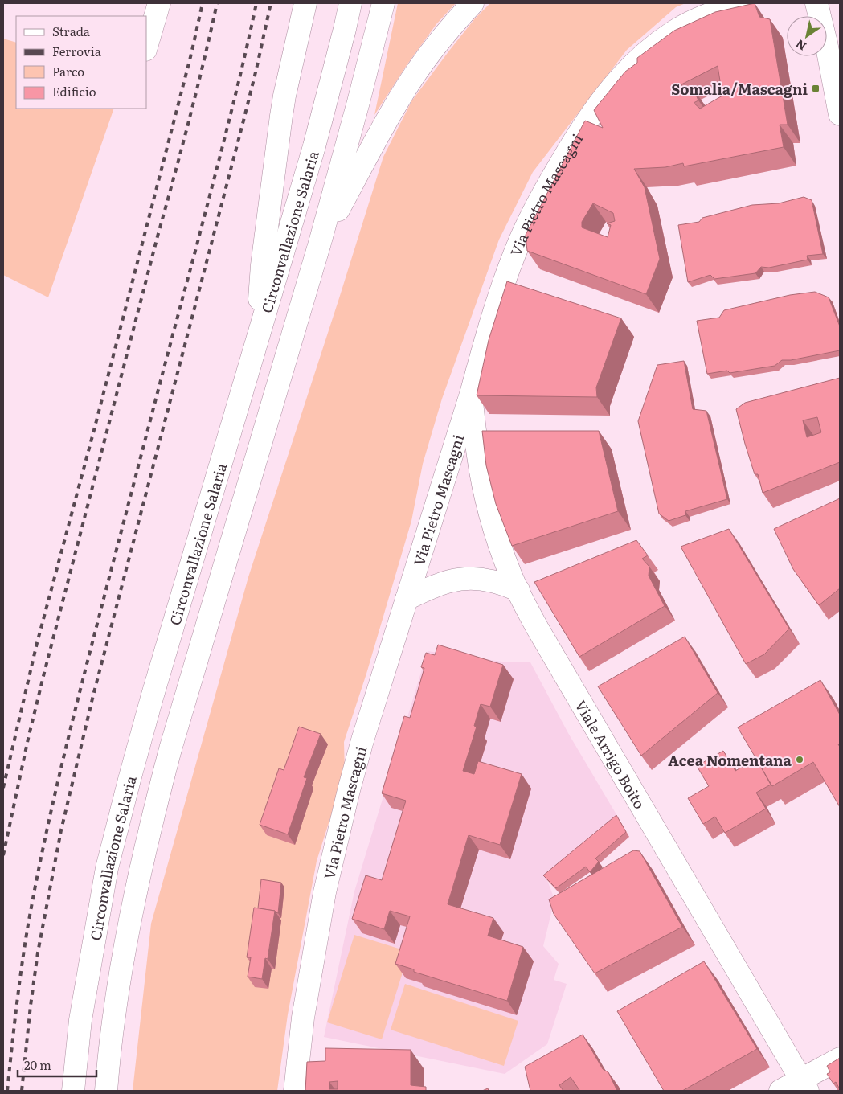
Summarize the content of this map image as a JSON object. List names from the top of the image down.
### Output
{
  "streets": {
    "main road": ["Via Pietro Mascagni", "Circonvallazione Salaria", "Viale Arrigo Boito"]
  },
  "crossings": [
    ["Via Pietro Mascagni", "Viale Arrigo Boito"]
  ],
  "places": {
    "transit": ["Somalia/Mascagni"],
    "other": ["Acea Nomentana"]
  },
  "legend": [
    "Strada",
    "Ferrovia",
    "Parco",
    "Edificio"
  ],
  "scale_bar": "20 m",
  "north": "bottom left"
}
